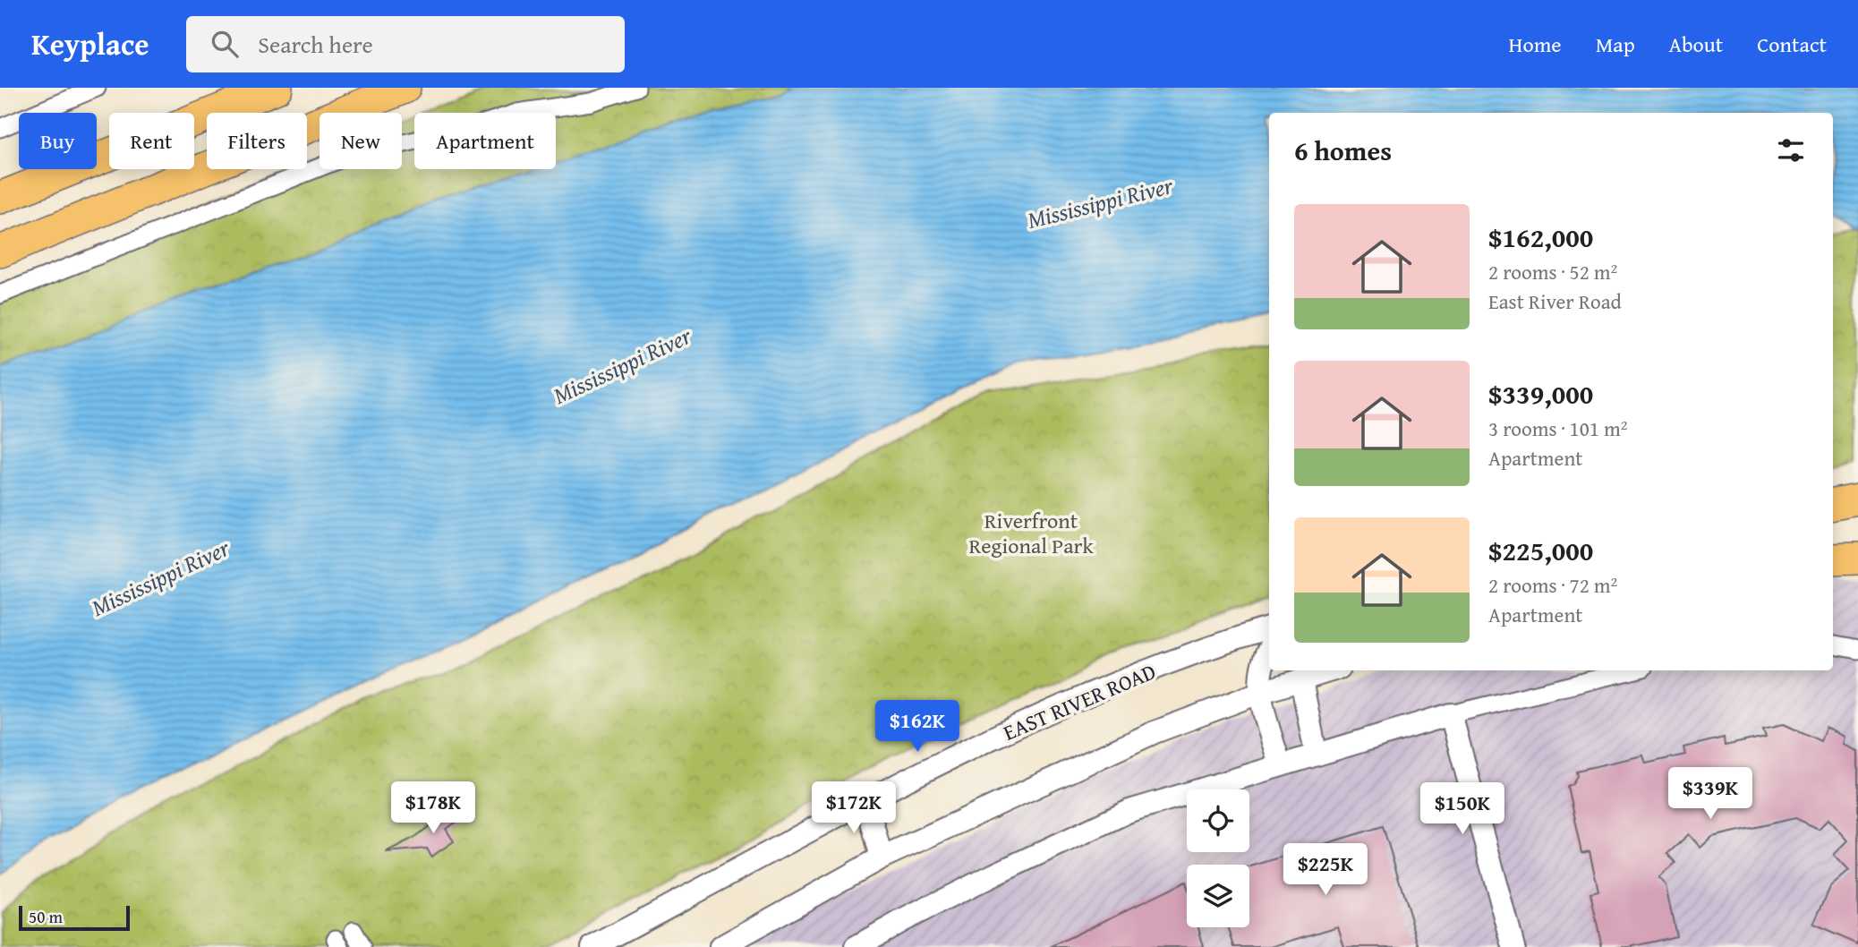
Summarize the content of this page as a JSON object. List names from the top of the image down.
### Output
{
  "streets": {
    "street": ["EAST RIVER ROAD"]
  },
  "water": ["Mississippi River"],
  "parks": ["Riverfront Regional Park"],
  "scale_bar": "50 m",
  "page": {
    "header": "Keyplace",
    "search": "Search here",
    "nav": [
      "Home",
      "Map",
      "About",
      "Contact"
    ],
    "chip": [
      "Buy",
      "Rent",
      "Filters",
      "New",
      "Apartment"
    ],
    "heading": "6 homes",
    "list": [
      {
        "name": "$162,000",
        "note": "2 rooms · 52 m² · East River Road"
      },
      {
        "name": "$339,000",
        "note": "3 rooms · 101 m² · Apartment"
      },
      {
        "name": "$225,000",
        "note": "2 rooms · 72 m² · Apartment"
      }
    ],
    "price": [
      "$162K",
      "$339K",
      "$178K",
      "$172K",
      "$150K",
      "$225K"
    ],
    "scale": "50 m"
  }
}
